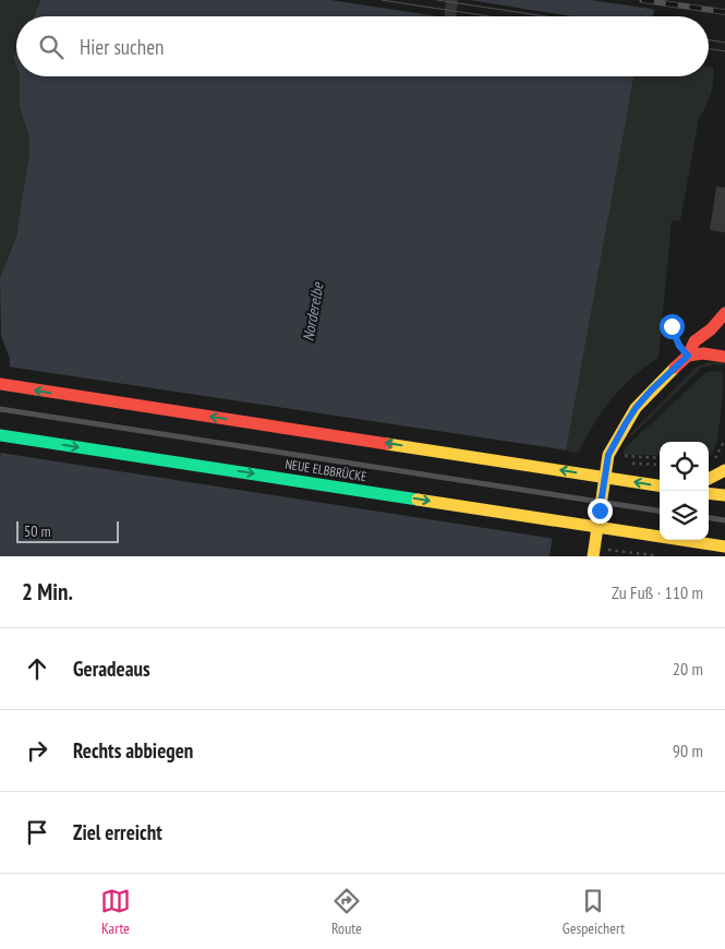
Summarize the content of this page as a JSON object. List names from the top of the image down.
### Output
{
  "streets": {
    "main road": ["NEUE ELBBRÜCKE"]
  },
  "water": ["Norderelbe"],
  "scale_bar": "50 m",
  "page": {
    "search": "Hier suchen",
    "scale": "50 m",
    "heading": ["2 Min.", "Zu Fuß · 110 m"],
    "list": [
      ["Geradeaus", "20 m"],
      ["Rechts abbiegen", "90 m"],
      "Ziel erreicht"
    ],
    "nav": ["Karte", "Route", "Gespeichert"]
  }
}
